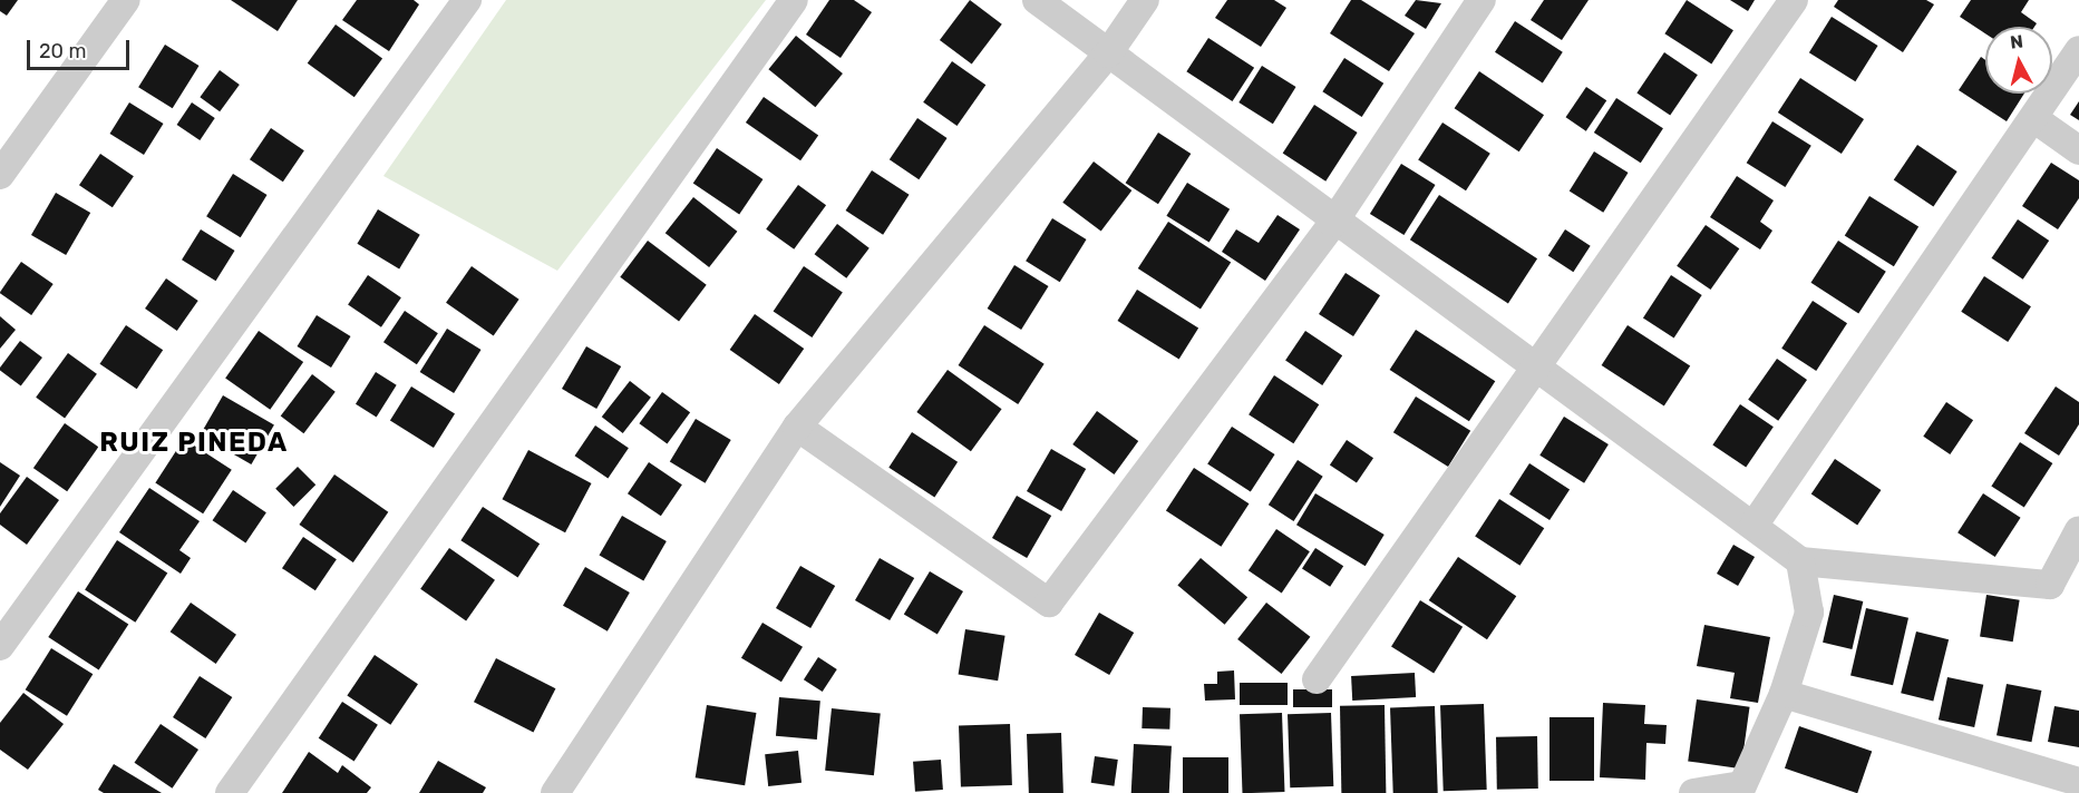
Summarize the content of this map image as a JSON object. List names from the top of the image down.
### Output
{
  "districts": ["RUIZ PINEDA"],
  "scale_bar": "20 m",
  "north": "top"
}
